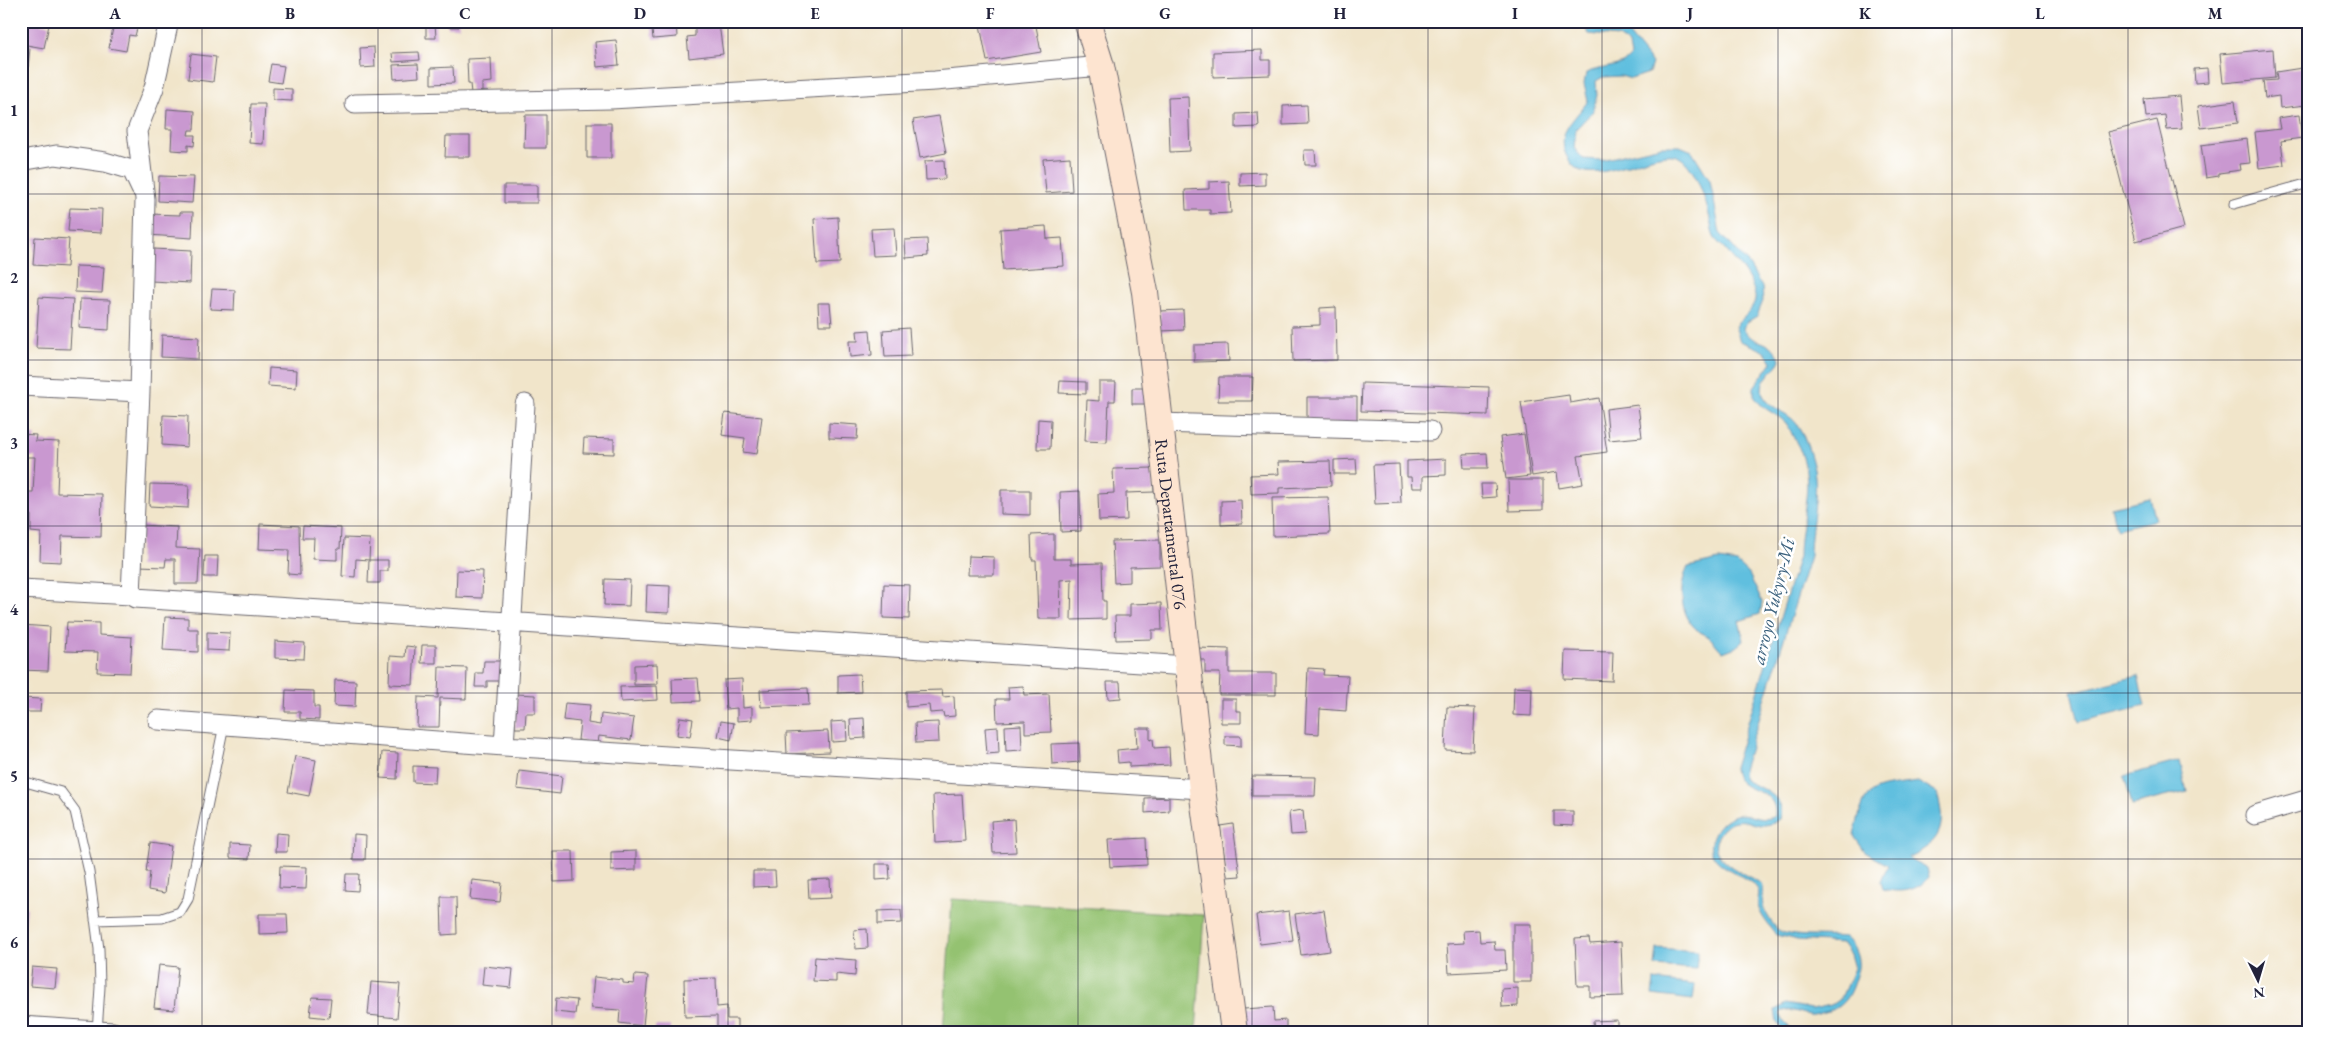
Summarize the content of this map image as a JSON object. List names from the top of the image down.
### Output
{
  "streets": {
    "main road": ["Ruta Departamental 076"]
  },
  "water": ["arroyo Yukyry-Mi"],
  "north": "bottom",
  "grid": {
    "columns": [
      "A",
      "B",
      "C",
      "D",
      "E",
      "F",
      "G",
      "H",
      "I",
      "J",
      "K",
      "L",
      "M"
    ],
    "rows": [
      "1",
      "2",
      "3",
      "4",
      "5",
      "6"
    ]
  }
}
